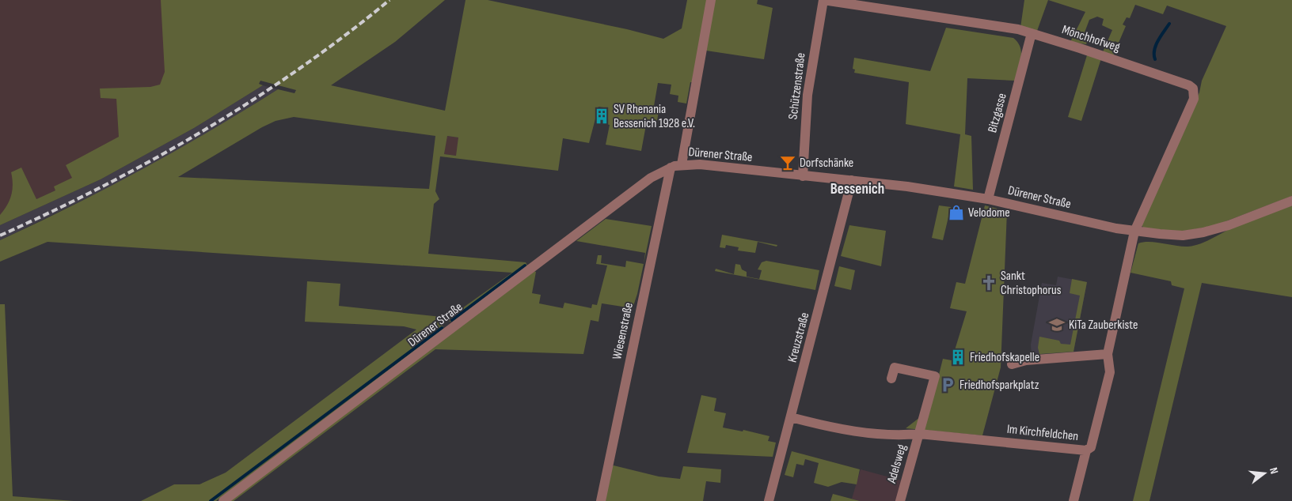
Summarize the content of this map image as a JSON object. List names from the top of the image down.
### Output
{
  "streets": {
    "street": [
      "Mönchhofweg",
      "Schützenstraße",
      "Bitzgasse",
      "Dürener Straße",
      "Wiesenstraße",
      "Kreuzstraße",
      "Im Kirchfeldchen",
      "Adelsweg"
    ]
  },
  "crossings": [
    ["Mönchhofweg", "Schützenstraße"],
    ["Mönchhofweg", "Bitzgasse"],
    ["Mönchhofweg", "Dürener Straße"],
    ["Mönchhofweg", "Im Kirchfeldchen"],
    ["Schützenstraße", "Dürener Straße"],
    ["Bitzgasse", "Dürener Straße"],
    ["Dürener Straße", "Wiesenstraße"],
    ["Dürener Straße", "Kreuzstraße"],
    ["Dürener Straße", "Im Kirchfeldchen"],
    ["Kreuzstraße", "Im Kirchfeldchen"],
    ["Im Kirchfeldchen", "Adelsweg"]
  ],
  "districts": ["Bessenich"],
  "places": {
    "building": ["SV Rhenania Bessenich 1928 e.V.", "Friedhofskapelle"],
    "bar": ["Dorfschänke"],
    "shop": ["Velodome"],
    "church": ["Sankt Christophorus"],
    "school or university": ["KiTa Zauberkiste"],
    "parking": ["Friedhofsparkplatz"]
  },
  "north": "right"
}
